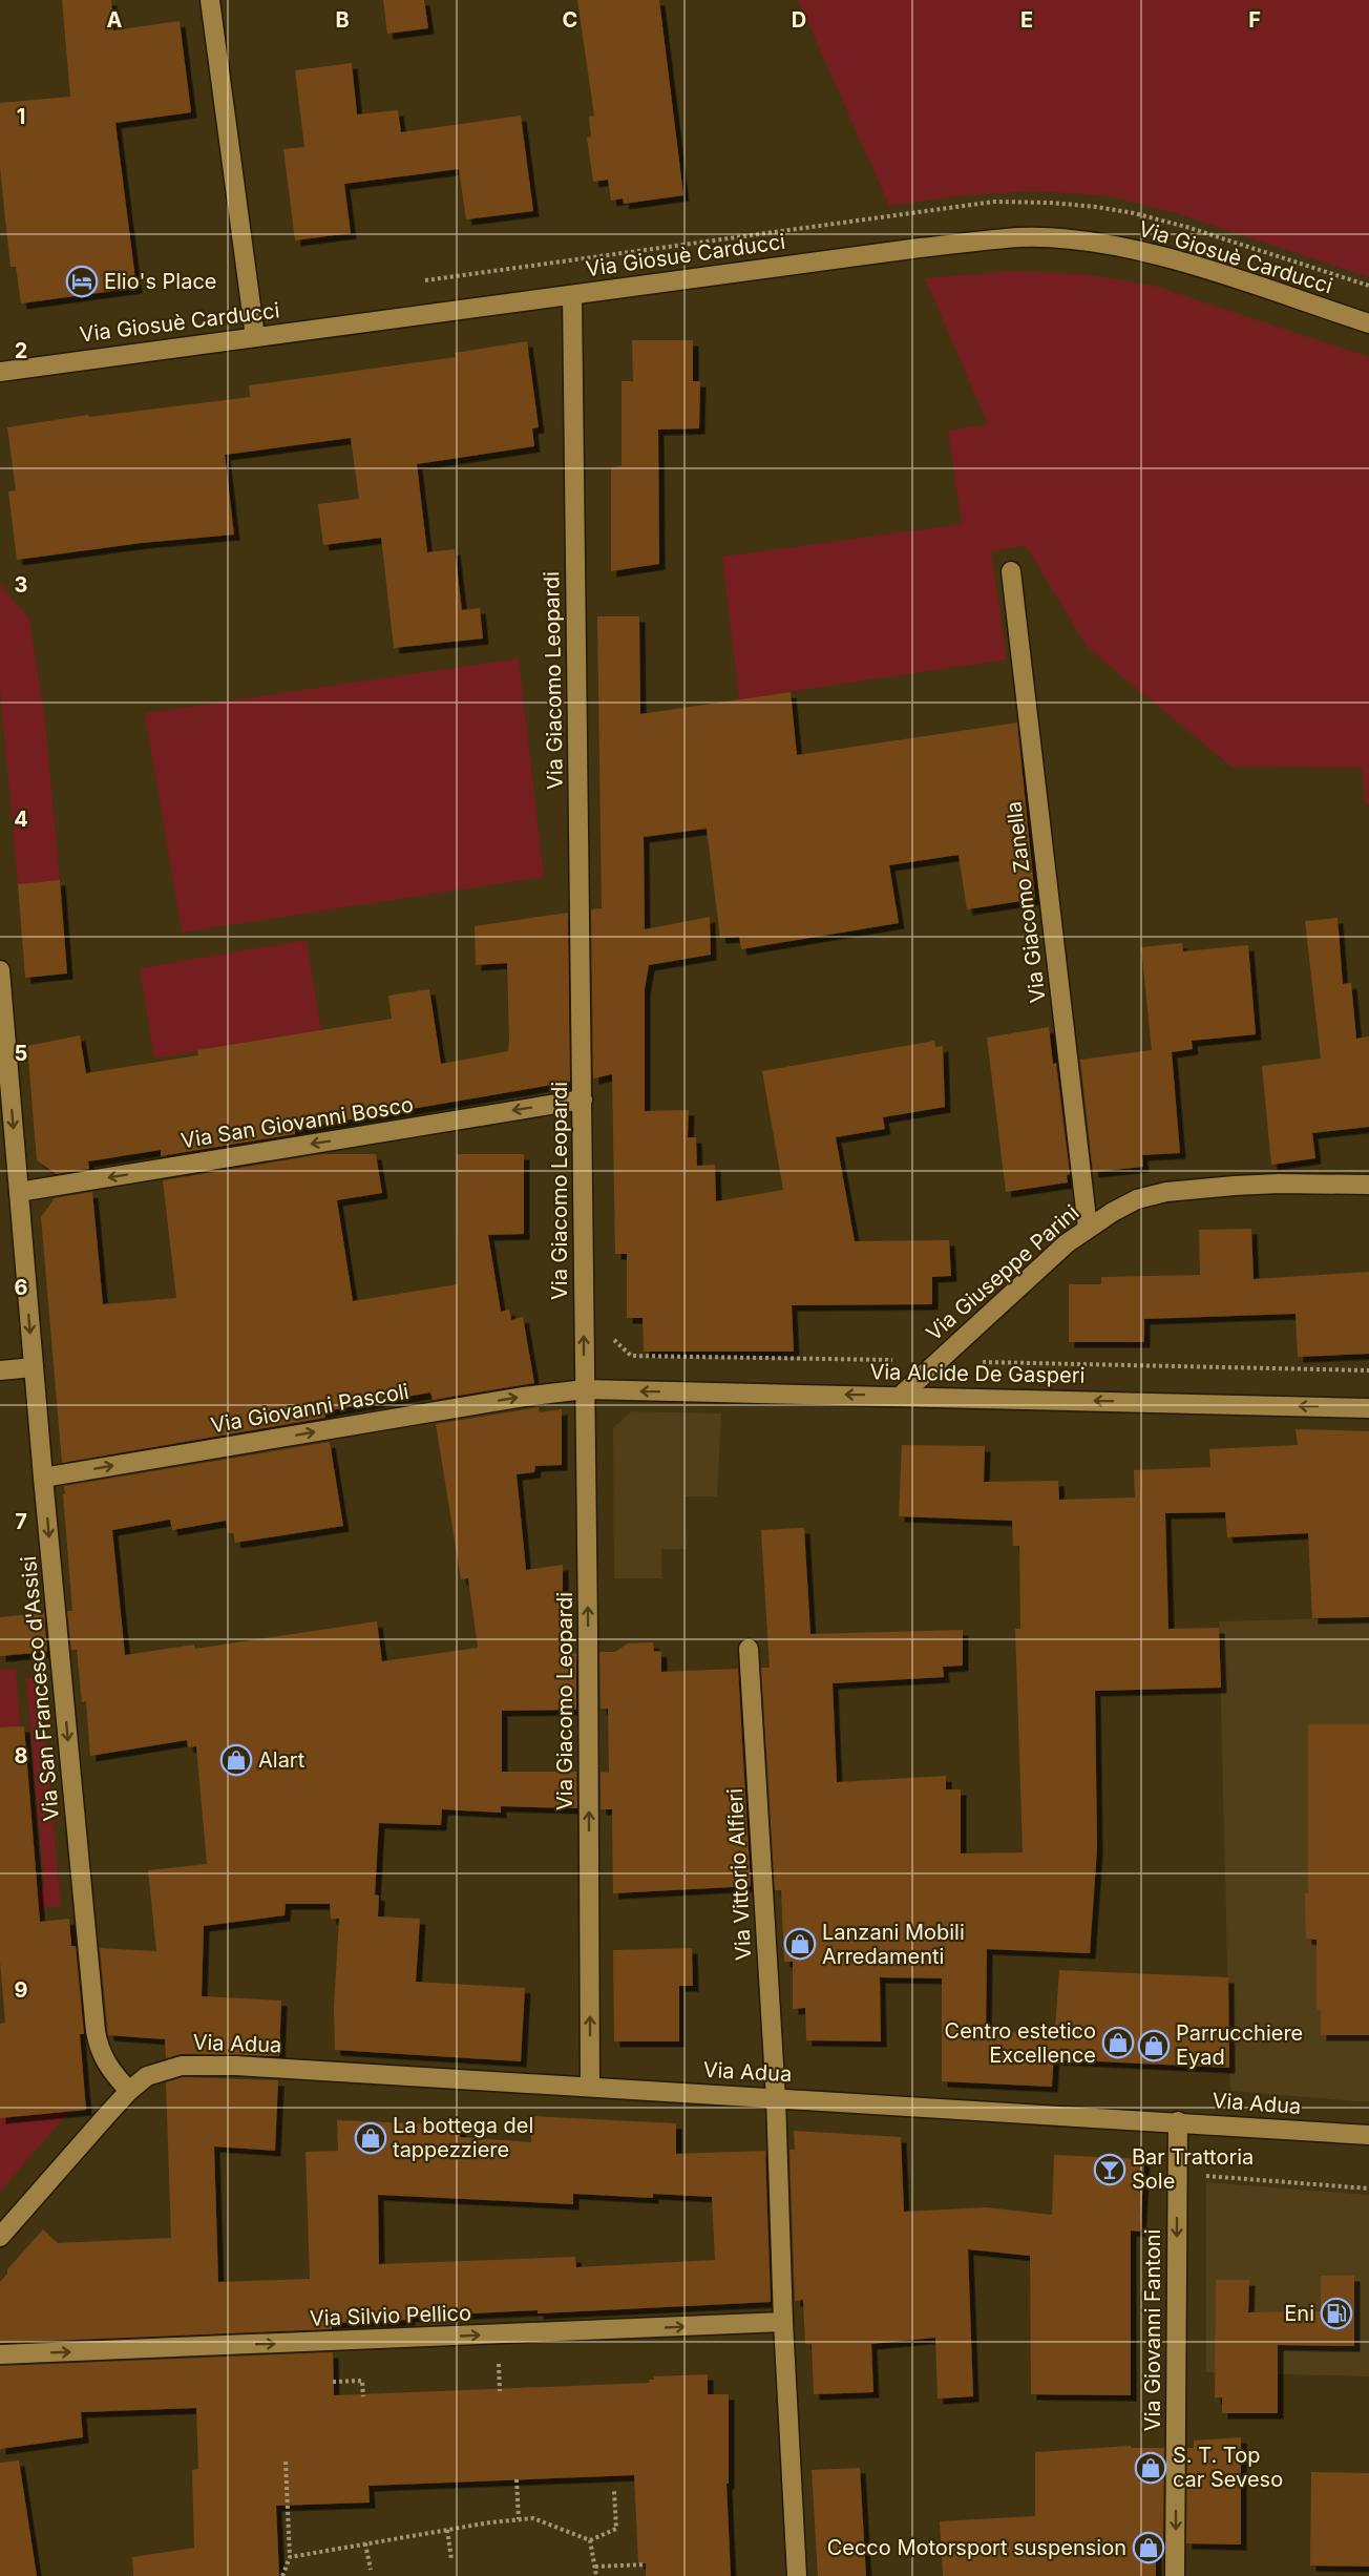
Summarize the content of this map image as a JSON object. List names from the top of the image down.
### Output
{
  "streets": {
    "street": [
      "Via Giosuè Carducci",
      "Via Giacomo Leopardi",
      "Via Giacomo Zanella",
      "Via San Giovanni Bosco",
      "Via Giuseppe Parini",
      "Via Alcide De Gasperi",
      "Via Giovanni Pascoli",
      "Via San Francesco d'Assisi",
      "Via Vittorio Alfieri",
      "Via Adua",
      "Via Silvio Pellico",
      "Via Giovanni Fantoni"
    ]
  },
  "crossings": [
    ["Via Giosuè Carducci", "Via Giacomo Leopardi"],
    ["Via Giacomo Leopardi", "Via San Giovanni Bosco"],
    ["Via Giacomo Leopardi", "Via Alcide De Gasperi"],
    ["Via Giacomo Leopardi", "Via Giovanni Pascoli"],
    ["Via Giacomo Leopardi", "Via Adua"],
    ["Via Giacomo Zanella", "Via Giuseppe Parini"],
    ["Via San Giovanni Bosco", "Via San Francesco d'Assisi"],
    ["Via Giuseppe Parini", "Via Alcide De Gasperi"],
    ["Via Alcide De Gasperi", "Via Giovanni Pascoli"],
    ["Via Giovanni Pascoli", "Via San Francesco d'Assisi"],
    ["Via San Francesco d'Assisi", "Via Adua"],
    ["Via Vittorio Alfieri", "Via Adua"],
    ["Via Adua", "Via Giovanni Fantoni"]
  ],
  "one_way": [
    "Via Giacomo Leopardi",
    "Via San Giovanni Bosco",
    "Via Alcide De Gasperi",
    "Via Giovanni Pascoli",
    "Via San Francesco d'Assisi",
    "Via Silvio Pellico",
    "Via Giovanni Fantoni"
  ],
  "places": {
    "hotel": ["Elio's Place"],
    "shop": [
      "Alart",
      "Lanzani Mobili Arredamenti",
      "Centro estetico Excellence",
      "Parrucchiere Eyad",
      "La bottega del tappezziere",
      "S. T. Top car Seveso",
      "Cecco Motorsport suspension"
    ],
    "bar": ["Bar Trattoria Sole"],
    "fuel station": ["Eni"]
  },
  "grid": {
    "columns": [
      "A",
      "B",
      "C",
      "D",
      "E",
      "F"
    ],
    "rows": [
      "1",
      "2",
      "3",
      "4",
      "5",
      "6",
      "7",
      "8",
      "9"
    ]
  }
}
